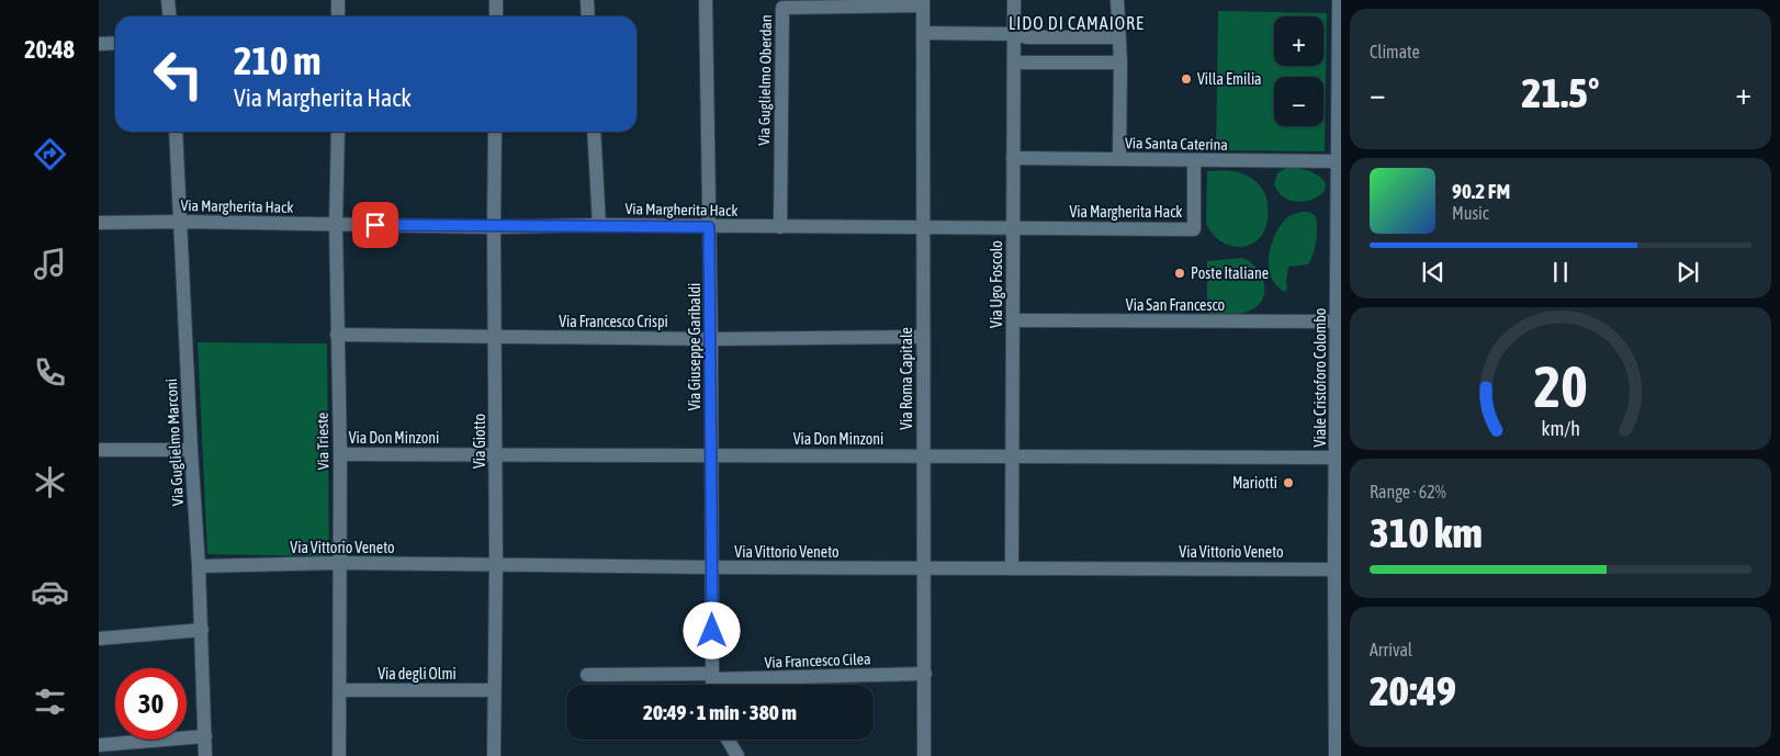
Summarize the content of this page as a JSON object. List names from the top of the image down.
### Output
{
  "streets": {
    "street": [
      "Via Guglielmo Oberdan",
      "Via Santa Caterina",
      "Via Margherita Hack",
      "Via Ugo Foscolo",
      "Via San Francesco",
      "Via Francesco Crispi",
      "Via Giuseppe Garibaldi",
      "Viale Cristoforo Colombo",
      "Via Roma Capitale",
      "Via Don Minzoni",
      "Via Trieste",
      "Via Giotto",
      "Via Guglielmo Marconi",
      "Via Vittorio Veneto",
      "Via Francesco Cilea",
      "Via degli Olmi"
    ]
  },
  "crossings": [
    ["Via Guglielmo Oberdan", "Via Margherita Hack"],
    ["Via Guglielmo Oberdan", "Via Roma Capitale"],
    ["Via Santa Caterina", "Via Margherita Hack"],
    ["Via Santa Caterina", "Via Ugo Foscolo"],
    ["Via Santa Caterina", "Viale Cristoforo Colombo"],
    ["Via Margherita Hack", "Via Ugo Foscolo"],
    ["Via Margherita Hack", "Via Giuseppe Garibaldi"],
    ["Via Margherita Hack", "Via Roma Capitale"],
    ["Via Margherita Hack", "Via Trieste"],
    ["Via Margherita Hack", "Via Giotto"],
    ["Via Margherita Hack", "Via Guglielmo Marconi"],
    ["Via Ugo Foscolo", "Via San Francesco"],
    ["Via Ugo Foscolo", "Via Don Minzoni"],
    ["Via Ugo Foscolo", "Via Vittorio Veneto"],
    ["Via San Francesco", "Viale Cristoforo Colombo"],
    ["Via Francesco Crispi", "Via Giuseppe Garibaldi"],
    ["Via Francesco Crispi", "Via Roma Capitale"],
    ["Via Francesco Crispi", "Via Trieste"],
    ["Via Francesco Crispi", "Via Giotto"],
    ["Via Giuseppe Garibaldi", "Via Don Minzoni"],
    ["Via Giuseppe Garibaldi", "Via Vittorio Veneto"],
    ["Via Giuseppe Garibaldi", "Via Francesco Cilea"],
    ["Viale Cristoforo Colombo", "Via Don Minzoni"],
    ["Viale Cristoforo Colombo", "Via Vittorio Veneto"],
    ["Via Roma Capitale", "Via Don Minzoni"],
    ["Via Roma Capitale", "Via Vittorio Veneto"],
    ["Via Roma Capitale", "Via Francesco Cilea"],
    ["Via Don Minzoni", "Via Trieste"],
    ["Via Don Minzoni", "Via Giotto"],
    ["Via Trieste", "Via Vittorio Veneto"],
    ["Via Trieste", "Via degli Olmi"],
    ["Via Giotto", "Via Vittorio Veneto"],
    ["Via Giotto", "Via degli Olmi"],
    ["Via Guglielmo Marconi", "Via Vittorio Veneto"]
  ],
  "districts": ["LIDO DI CAMAIORE"],
  "places": ["Villa Emilia", "Poste Italiane", "Mariotti"],
  "page": {
    "tabs": "20:48",
    "tile": [
      "Climate",
      ["Range · 62%", "310 km"],
      ["Arrival", "20:49"]
    ],
    "map_buttons": ["+", "−"],
    "turn": ["210 m", "Via Margherita Hack"],
    "heat": ["−", "21.5°", "+"],
    "song": ["90.2 FM", "Music"],
    "limit": "30",
    "trip": "20:49 · 1 min · 380 m",
    "gauge": ["20", "km/h"]
  }
}
